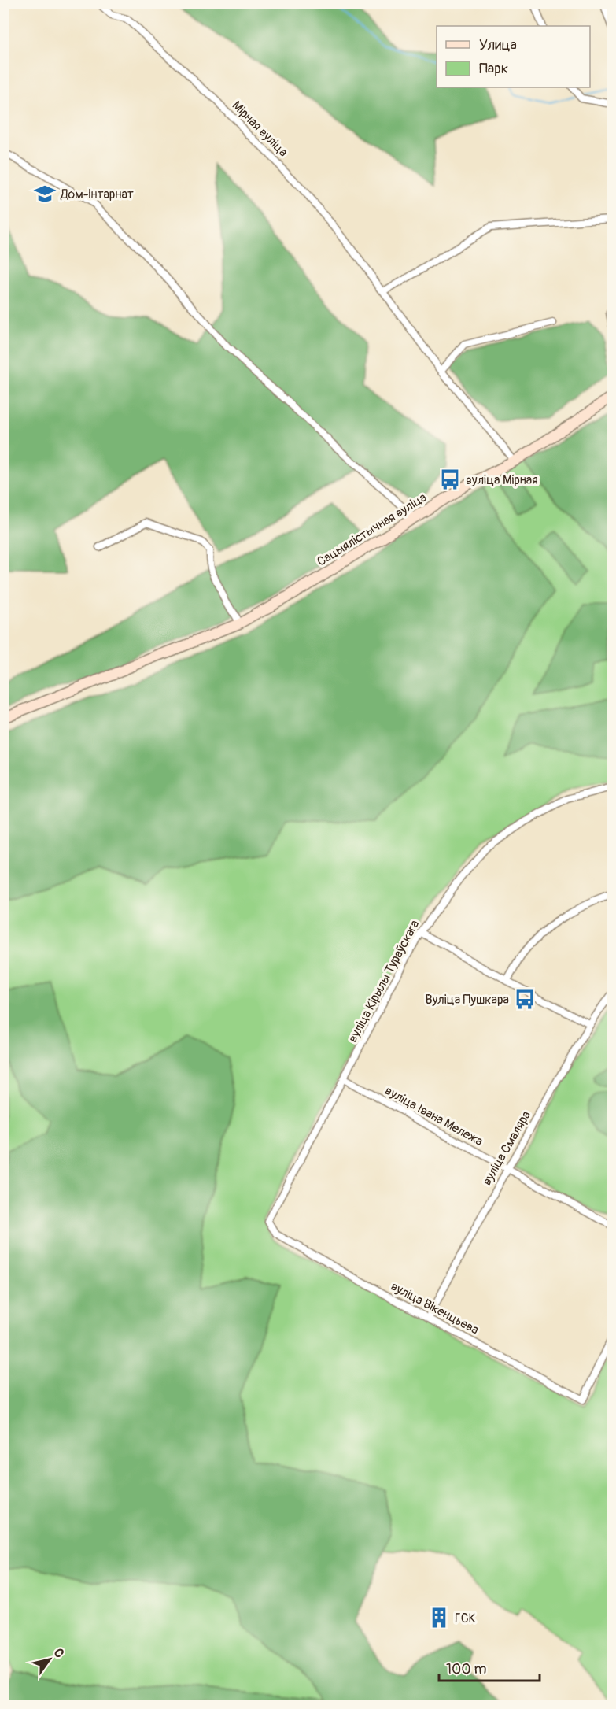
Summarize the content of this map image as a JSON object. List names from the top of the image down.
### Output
{
  "streets": {
    "main road": ["Сацыялістычная вуліца"],
    "street": [
      "Мірная вуліца",
      "вуліца Кірылы Тураўскага",
      "вуліца Івана Мележа",
      "вуліца Смаляра",
      "вуліца Вікенцьева"
    ]
  },
  "crossings": [
    ["Мірная вуліца", "Сацыялістычная вуліца"],
    ["вуліца Кірылы Тураўскага", "вуліца Івана Мележа"],
    ["вуліца Кірылы Тураўскага", "вуліца Вікенцьева"],
    ["вуліца Івана Мележа", "вуліца Смаляра"],
    ["вуліца Смаляра", "вуліца Вікенцьева"]
  ],
  "places": {
    "school or university": ["Дом-інтарнат"],
    "bus stop": ["вуліца Мірная", "Вуліца Пушкара"],
    "building": ["ГСК"]
  },
  "legend": ["Улица", "Парк"],
  "scale_bar": "100 m",
  "north": "top right"
}
